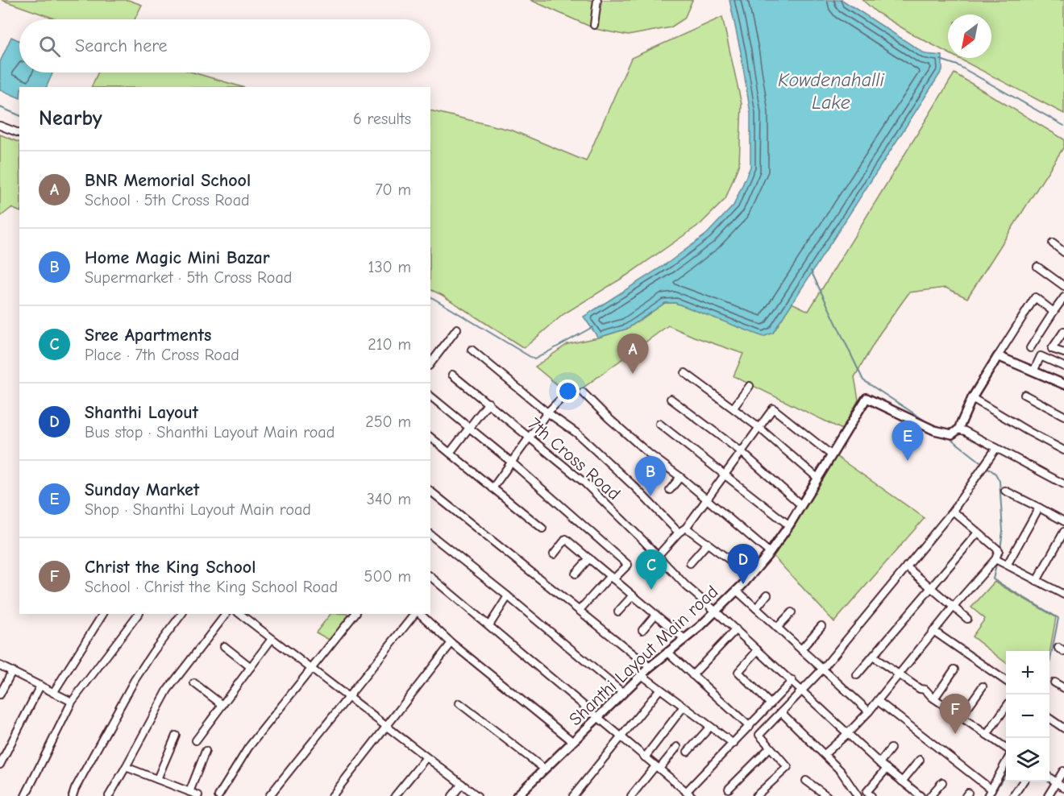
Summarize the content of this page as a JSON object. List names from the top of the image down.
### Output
{
  "streets": {
    "street": ["7th Cross Road", "Shanthi Layout Main road"]
  },
  "crossings": [
    ["7th Cross Road", "Shanthi Layout Main road"]
  ],
  "water": ["Kowdenahalli Lake"],
  "north": "bottom left",
  "page": {
    "search": "Search here",
    "heading": ["Nearby", "6 results"],
    "list": [
      {
        "mark": "A",
        "name": "BNR Memorial School",
        "note": "School · 5th Cross Road",
        "value": "70 m"
      },
      {
        "mark": "B",
        "name": "Home Magic Mini Bazar",
        "note": "Supermarket · 5th Cross Road",
        "value": "130 m"
      },
      {
        "mark": "C",
        "name": "Sree Apartments",
        "note": "Place · 7th Cross Road",
        "value": "210 m"
      },
      {
        "mark": "D",
        "name": "Shanthi Layout",
        "note": "Bus stop · Shanthi Layout Main road",
        "value": "250 m"
      },
      {
        "mark": "E",
        "name": "Sunday Market",
        "note": "Shop · Shanthi Layout Main road",
        "value": "340 m"
      },
      {
        "mark": "F",
        "name": "Christ the King School",
        "note": "School · Christ the King School Road",
        "value": "500 m"
      }
    ],
    "pins": [
      "A",
      "E",
      "B",
      "D",
      "C",
      "F"
    ],
    "map_buttons": ["+", "−"]
  }
}
